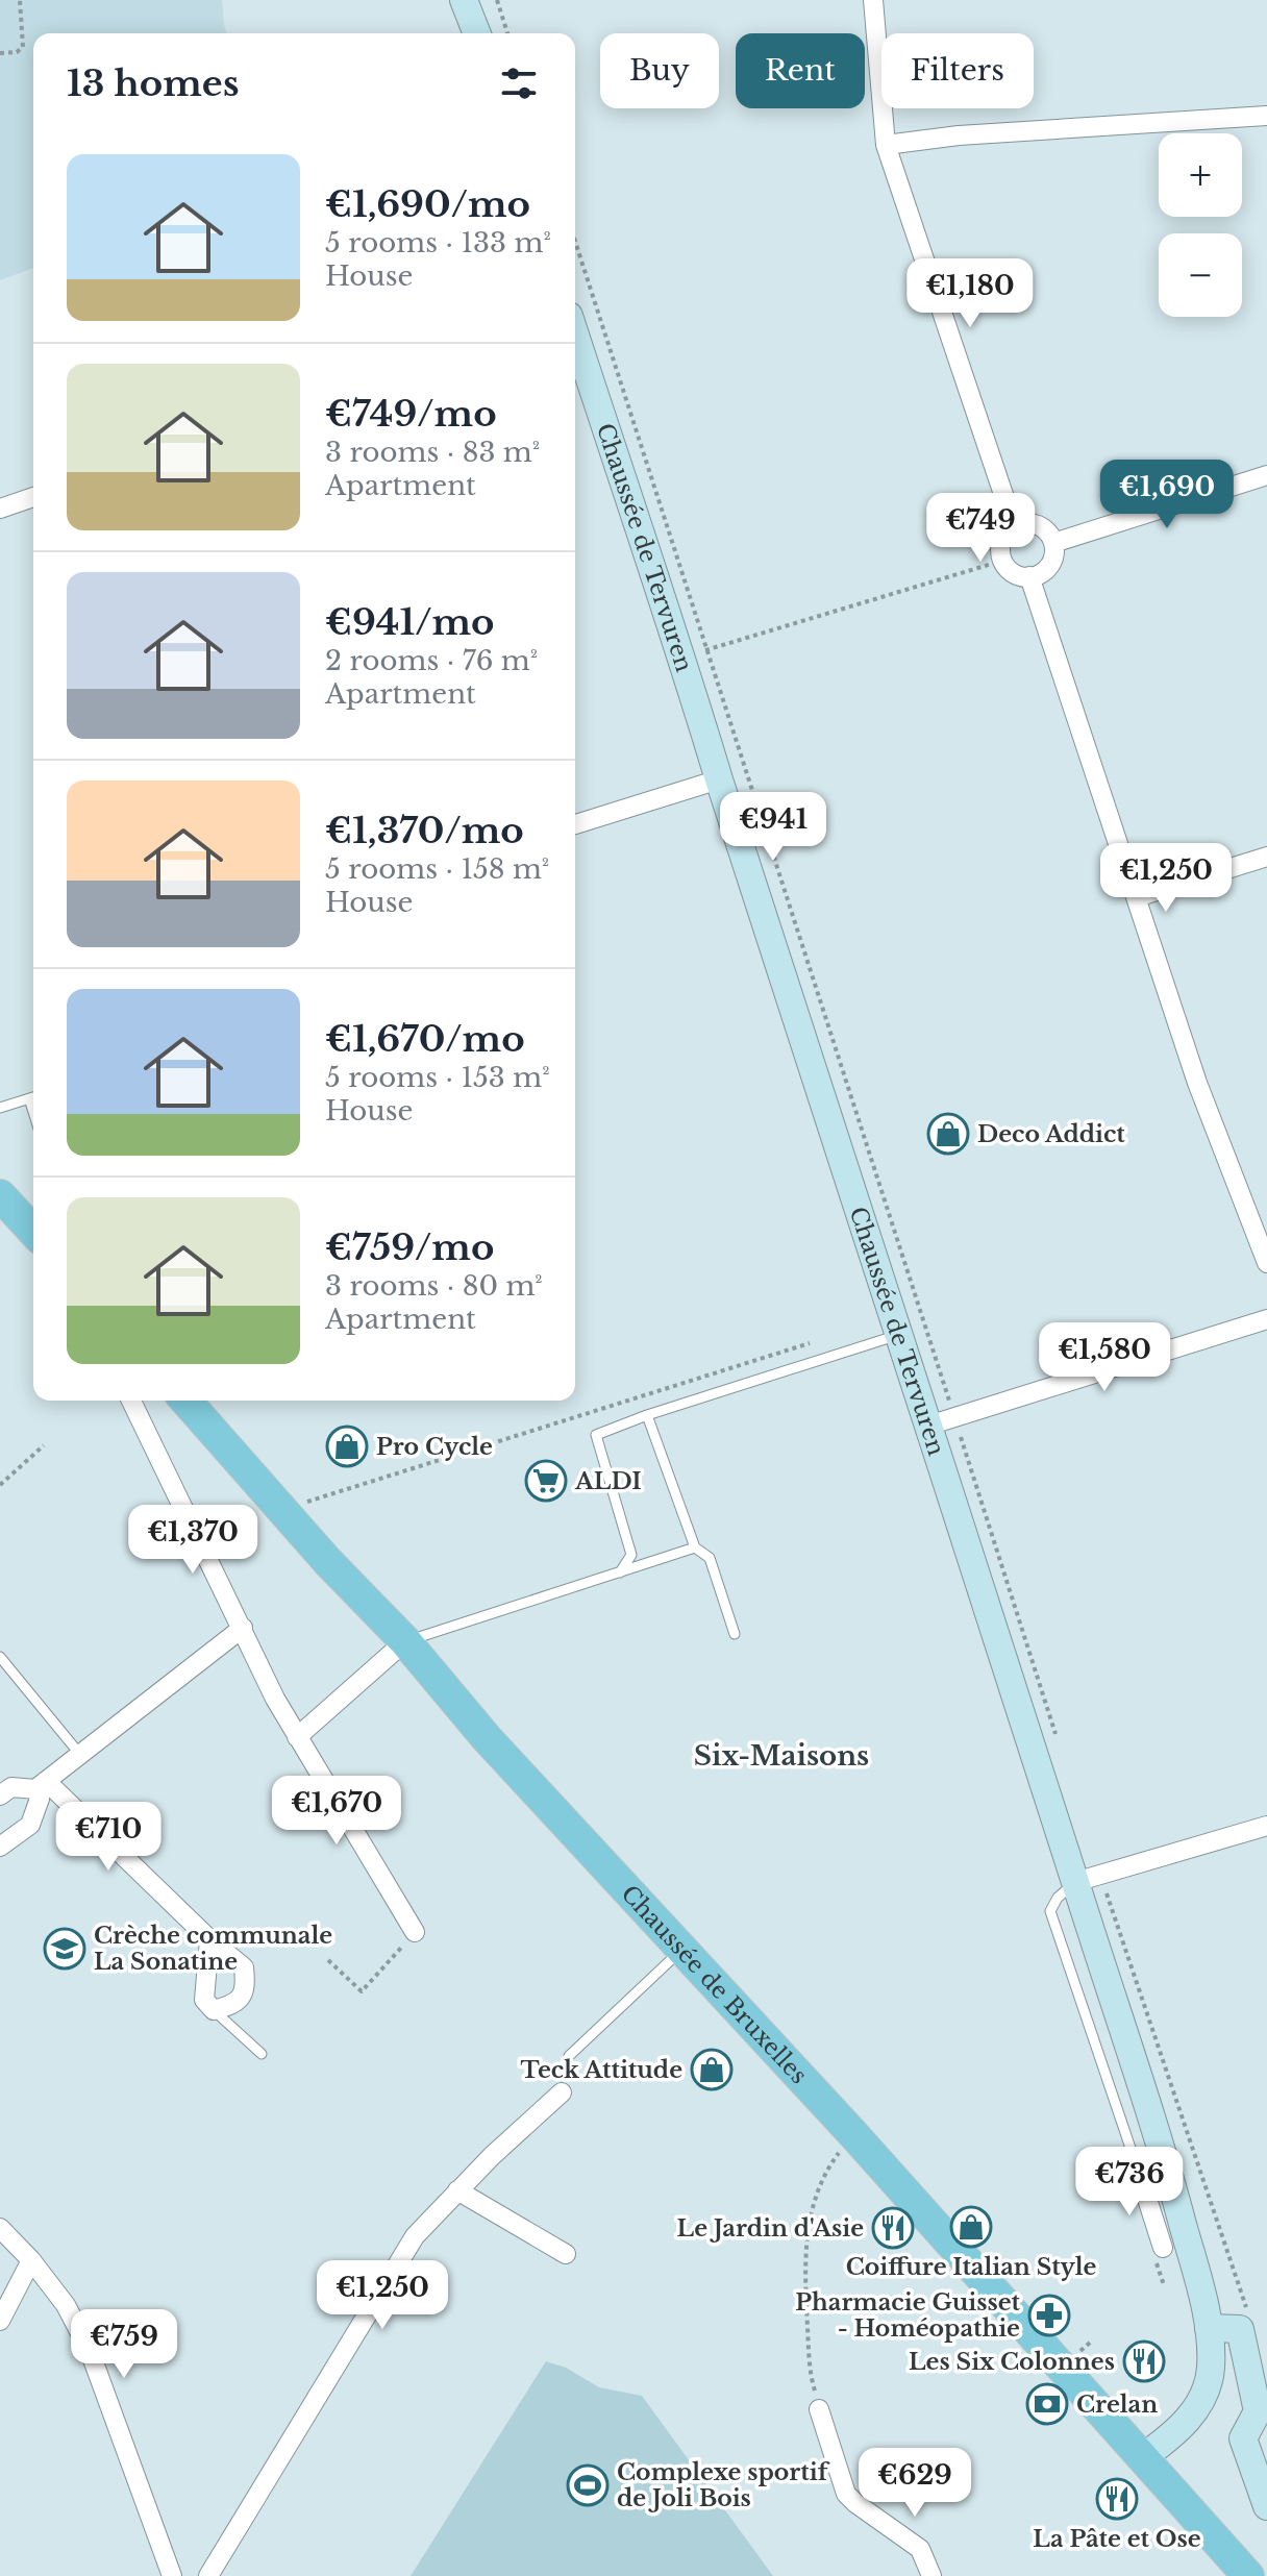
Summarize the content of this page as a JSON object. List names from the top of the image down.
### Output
{
  "streets": {
    "main road": ["Chaussée de Tervuren", "Chaussée de Bruxelles"]
  },
  "crossings": [
    ["Chaussée de Tervuren", "Chaussée de Bruxelles"]
  ],
  "districts": ["Six-Maisons"],
  "places": {
    "shop": [
      "Deco Addict",
      "Pro Cycle",
      "Teck Attitude",
      "Coiffure Italian Style"
    ],
    "supermarket": ["ALDI"],
    "school or university": ["Crèche communale La Sonatine"],
    "restaurant": ["Le Jardin d'Asie", "Les Six Colonnes", "La Pâte et Ose"],
    "pharmacy": ["Pharmacie Guisset - Homéopathie"],
    "bank": ["Crelan"],
    "sports": ["Complexe sportif de Joli Bois"]
  },
  "page": {
    "chip": ["Buy", "Rent", "Filters"],
    "heading": "13 homes",
    "map_buttons": ["+", "−"],
    "list": [
      {
        "name": "€1,690/mo",
        "note": "5 rooms · 133 m² · House"
      },
      {
        "name": "€749/mo",
        "note": "3 rooms · 83 m² · Apartment"
      },
      {
        "name": "€941/mo",
        "note": "2 rooms · 76 m² · Apartment"
      },
      {
        "name": "€1,370/mo",
        "note": "5 rooms · 158 m² · House"
      },
      {
        "name": "€1,670/mo",
        "note": "5 rooms · 153 m² · House"
      },
      {
        "name": "€759/mo",
        "note": "3 rooms · 80 m² · Apartment"
      }
    ],
    "price": [
      "€1,180",
      "€1,690",
      "€749",
      "€941",
      "€1,250",
      "€1,580",
      "€1,370",
      "€1,670",
      "€710",
      "€736",
      "€1,250",
      "€759",
      "€629"
    ]
  }
}
